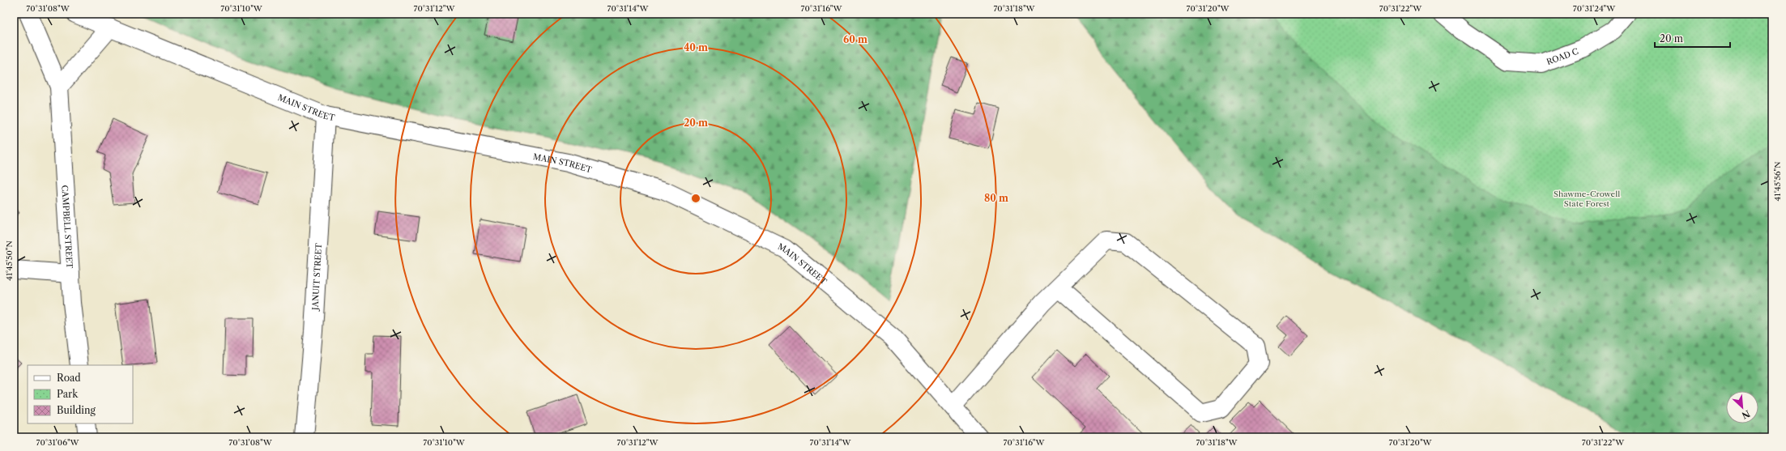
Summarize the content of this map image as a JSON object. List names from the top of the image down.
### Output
{
  "streets": {
    "main road": [
      "ROAD C",
      "MAIN STREET",
      "CAMPBELL STREET",
      "JANUIT STREET"
    ]
  },
  "crossings": [
    ["MAIN STREET", "JANUIT STREET"]
  ],
  "parks": ["Shawme-Crowell State Forest"],
  "legend": ["Road", "Park", "Building"],
  "scale_bar": "20 m",
  "north": "bottom right",
  "coordinates": [
    "70°31'08\"W",
    "70°31'10\"W",
    "70°31'12\"W",
    "70°31'14\"W",
    "70°31'16\"W",
    "70°31'18\"W",
    "70°31'20\"W",
    "70°31'22\"W",
    "70°31'24\"W",
    "41°45'56\"N",
    "41°45'50\"N",
    "70°31'06\"W"
  ],
  "rings": [
    "60 m",
    "40 m",
    "20 m",
    "80 m"
  ]
}
